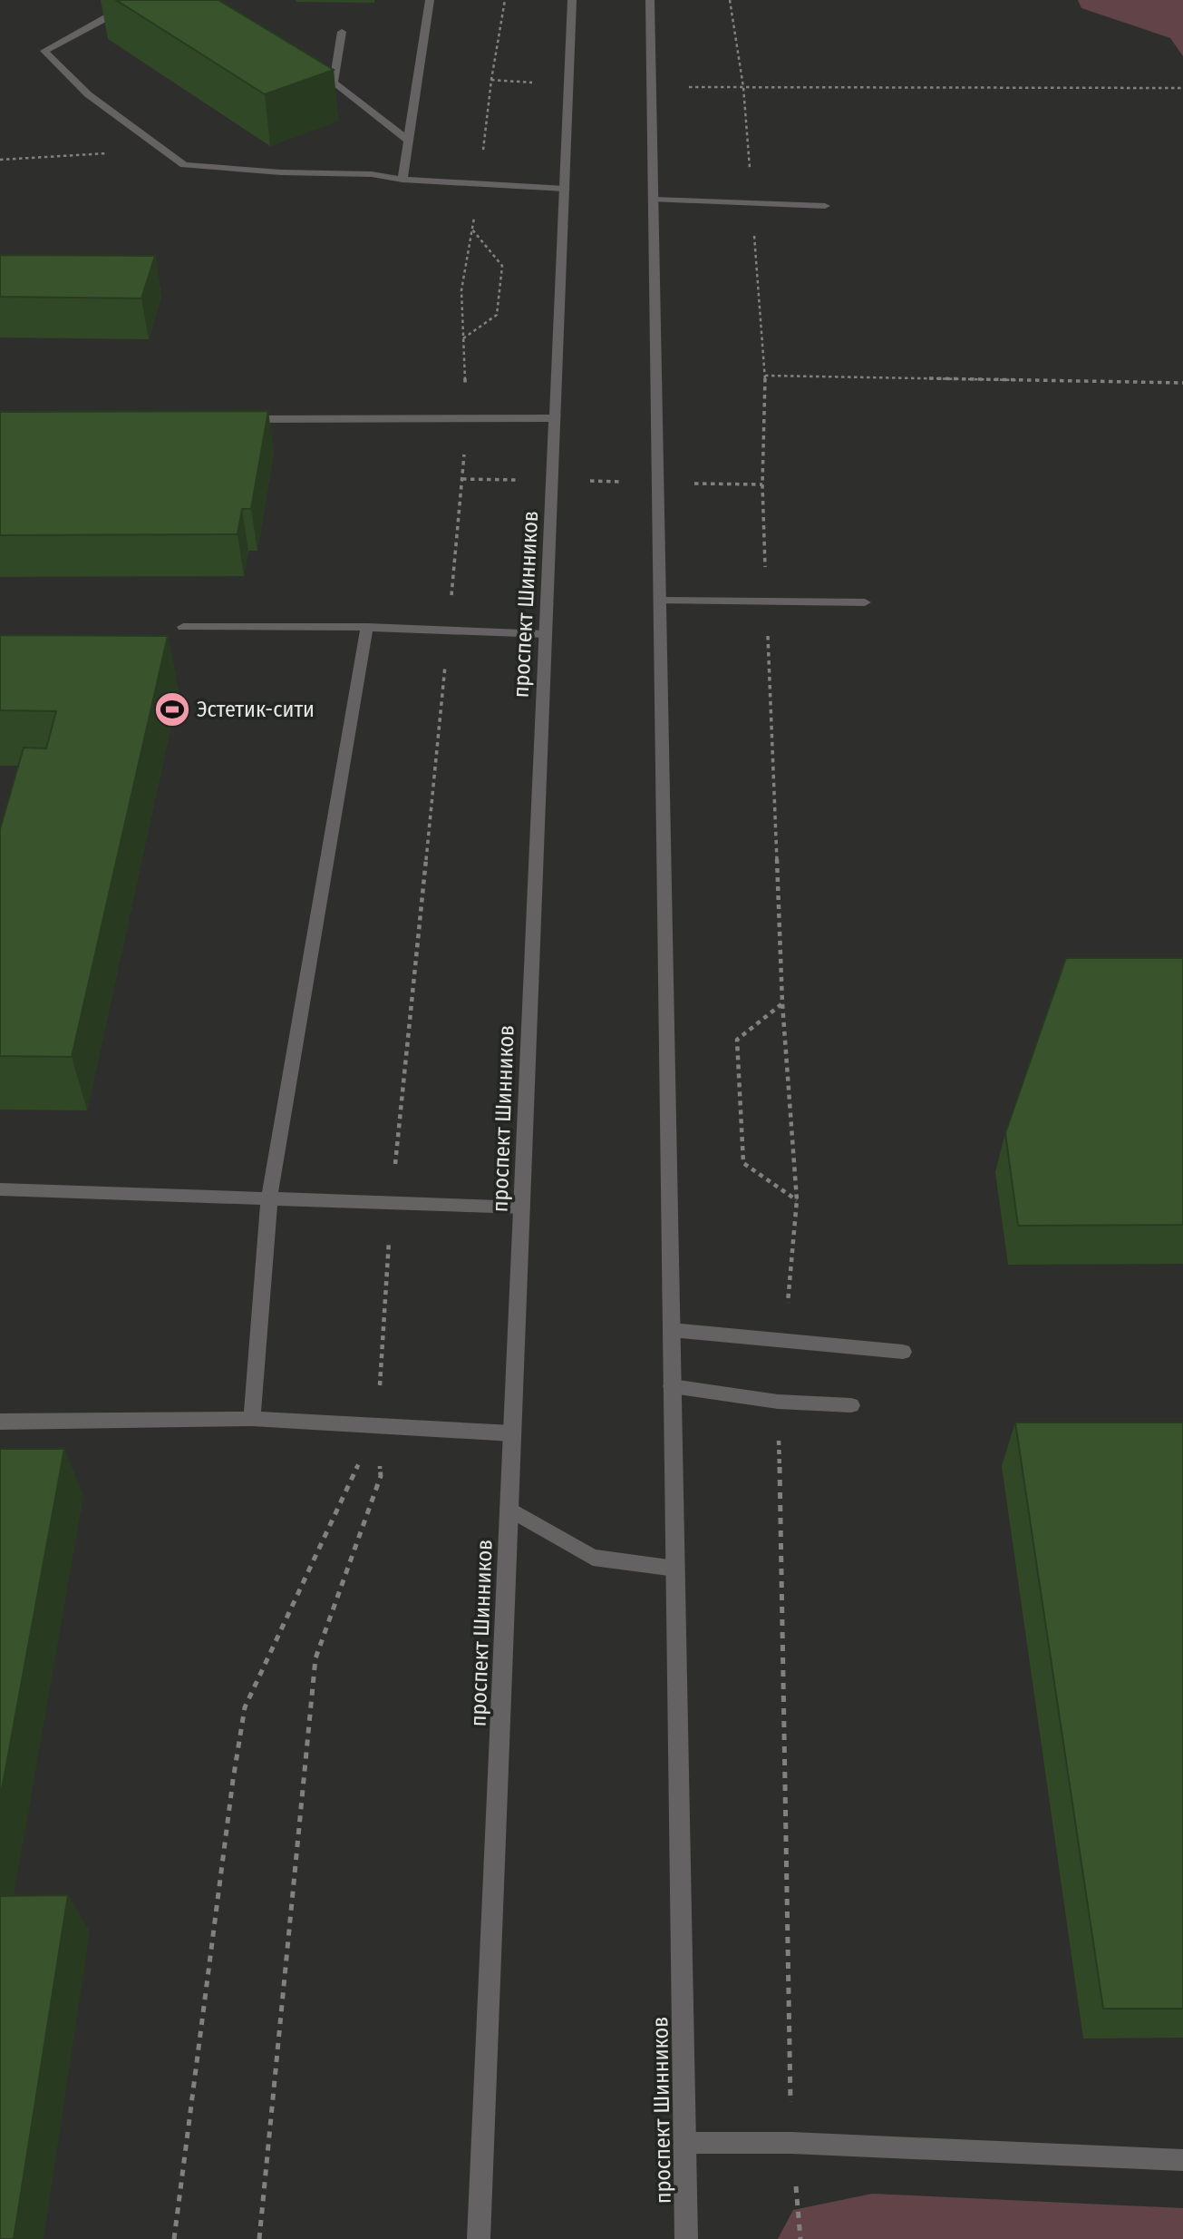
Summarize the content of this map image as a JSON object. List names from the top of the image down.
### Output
{
  "streets": {
    "street": ["проспект Шинников"]
  },
  "places": {
    "sports": ["Эстетик-сити"]
  }
}
